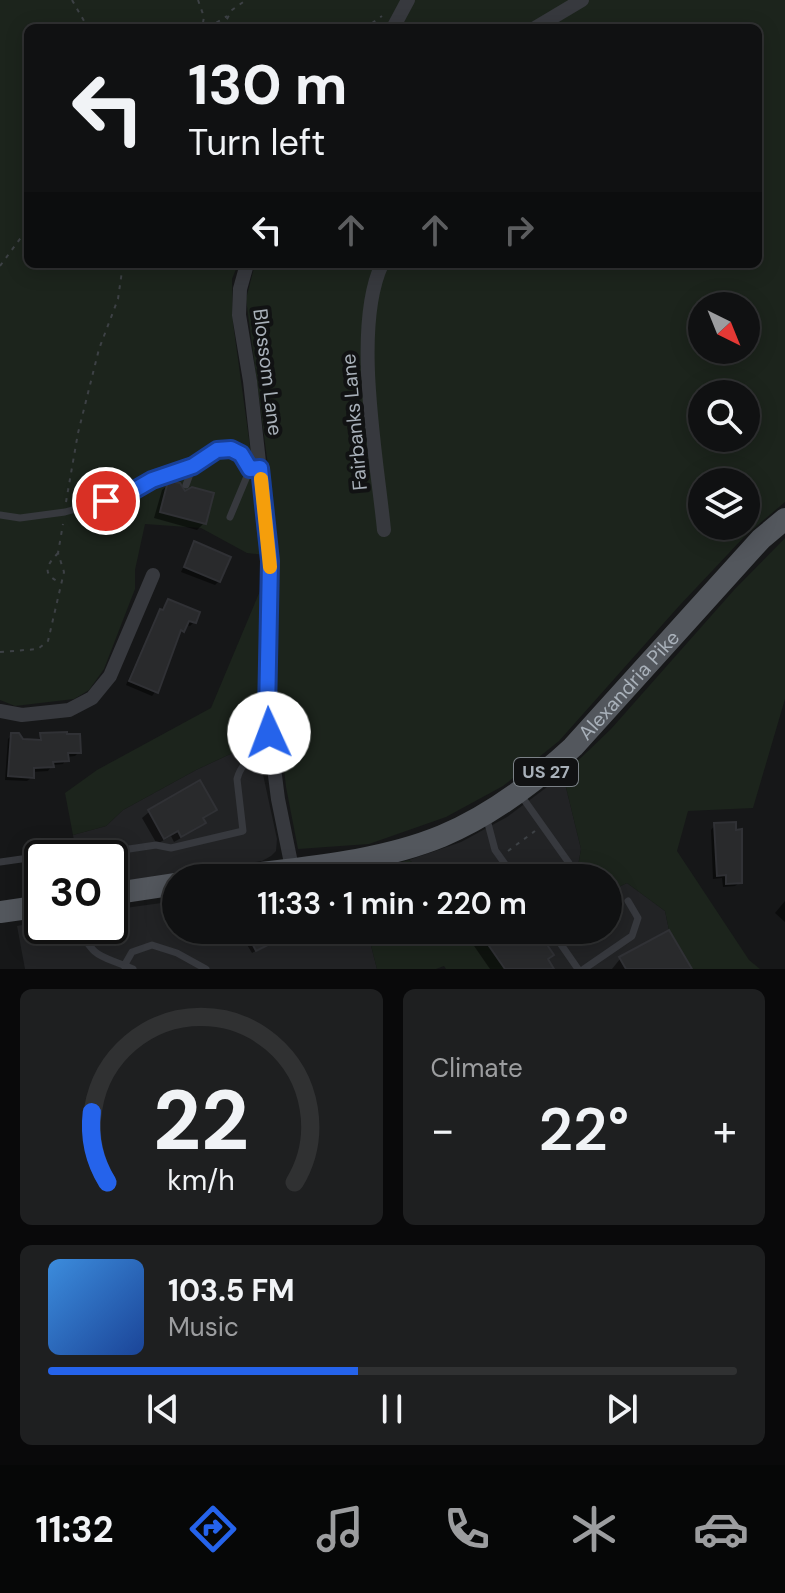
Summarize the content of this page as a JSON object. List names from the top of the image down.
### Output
{
  "streets": {
    "main road": ["Alexandria Pike", "US 27"],
    "street": ["Blossom Lane", "Fairbanks Lane"]
  },
  "north": "bottom right",
  "page": {
    "turn": ["130 m", "Turn left"],
    "limit": "30",
    "trip": "11:33 · 1 min · 220 m",
    "tile": "Climate",
    "heat": ["−", "22°", "+"],
    "song": ["103.5 FM", "Music"],
    "tabs": "11:32",
    "gauge": ["22", "km/h"]
  }
}
